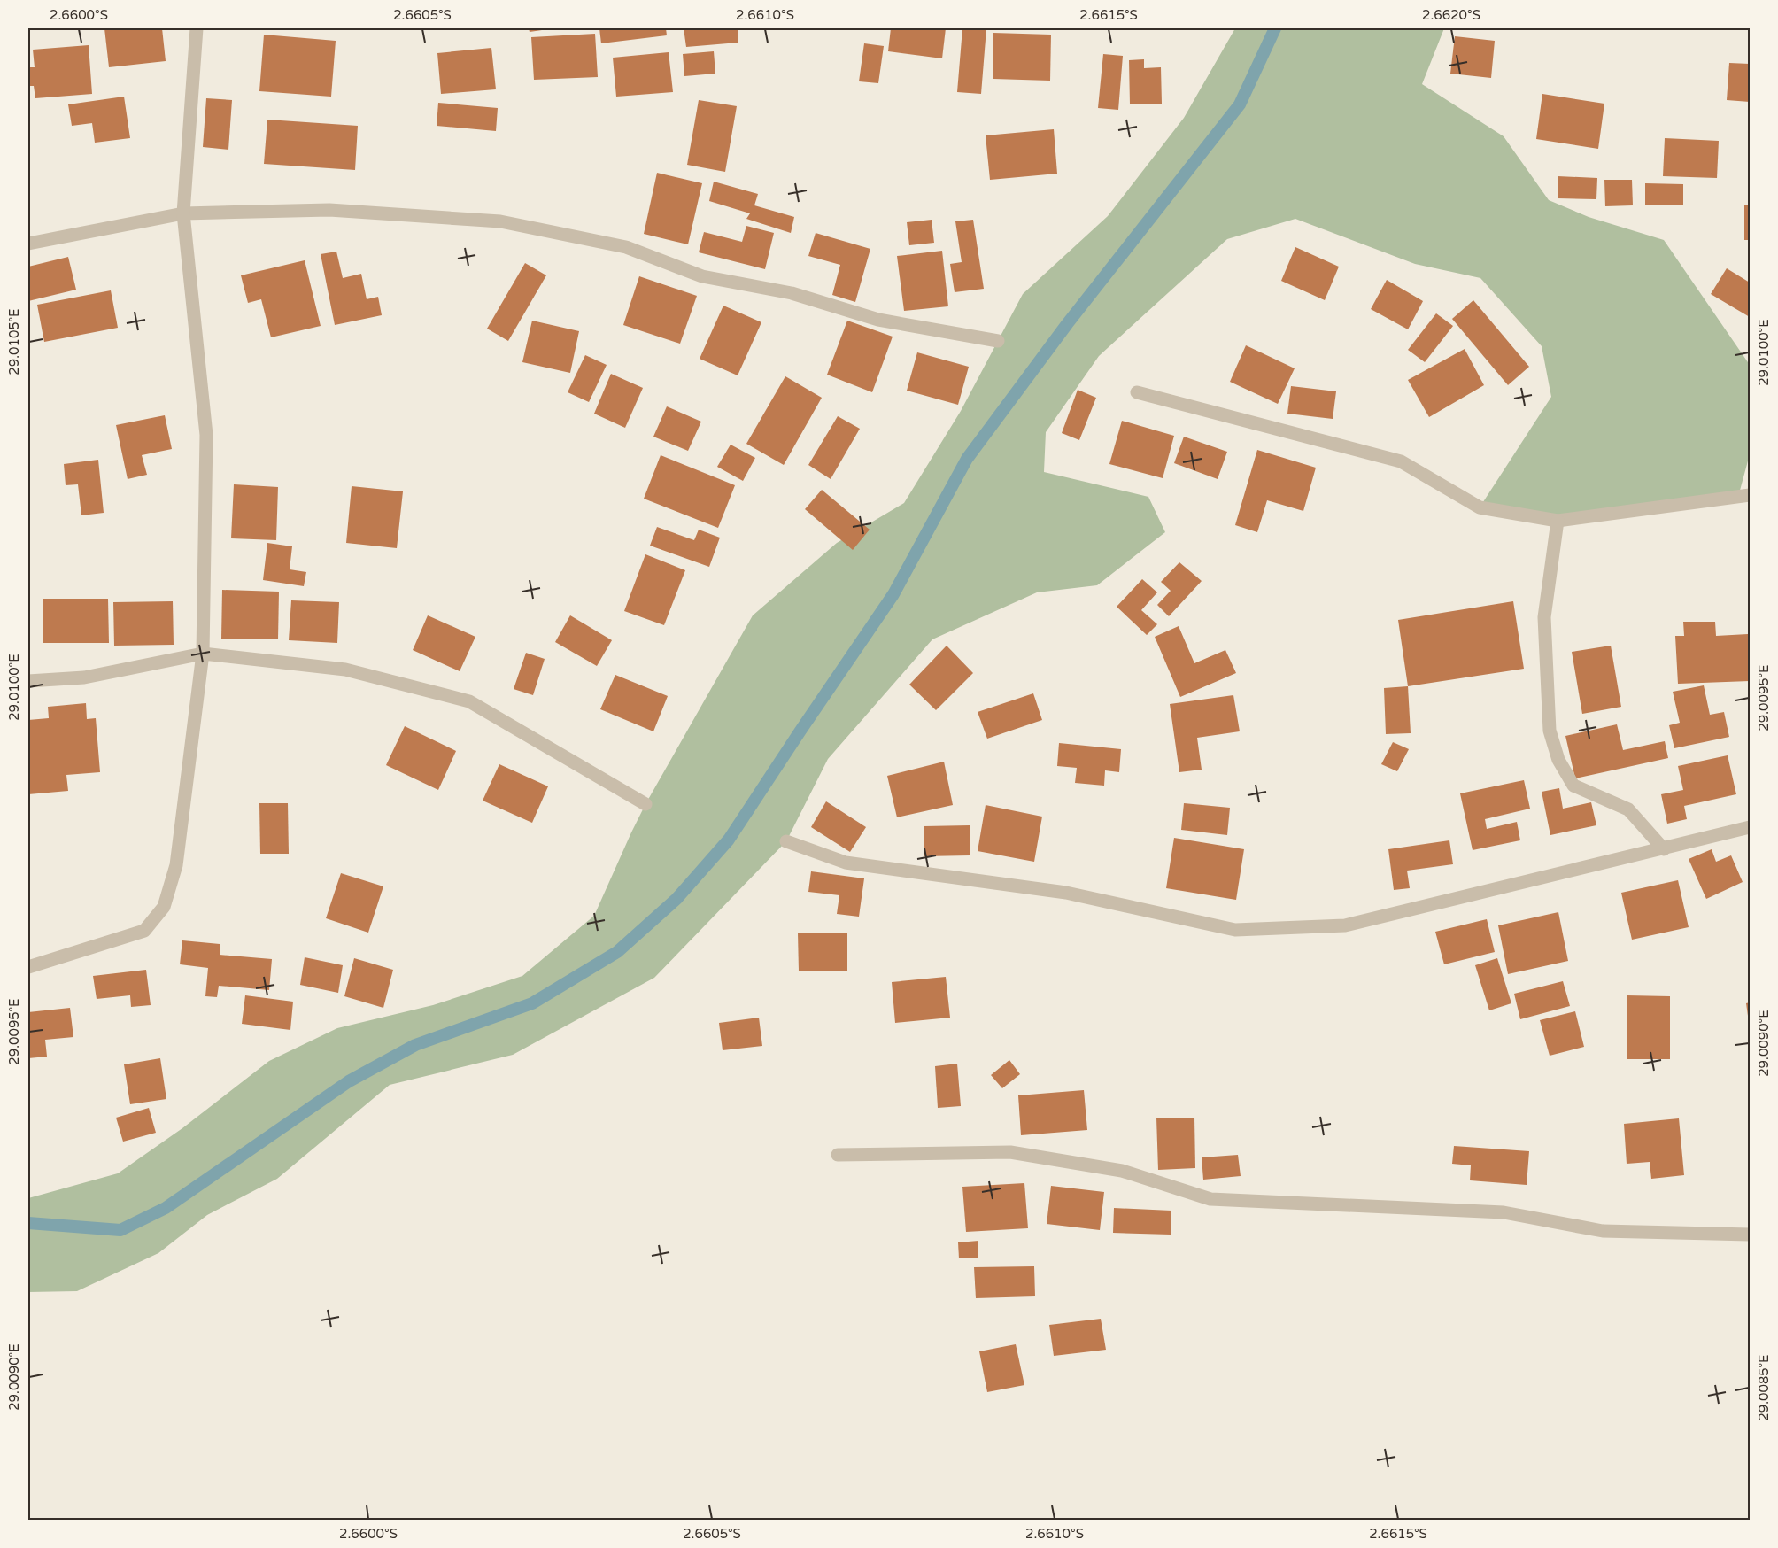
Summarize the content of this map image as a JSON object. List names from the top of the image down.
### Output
{
  "coordinates": [
    "2.6600°S",
    "2.6605°S",
    "2.6610°S",
    "2.6615°S",
    "2.6620°S",
    "29.0105°E",
    "29.0100°E",
    "29.0095°E",
    "29.0090°E",
    "29.0085°E"
  ]
}
